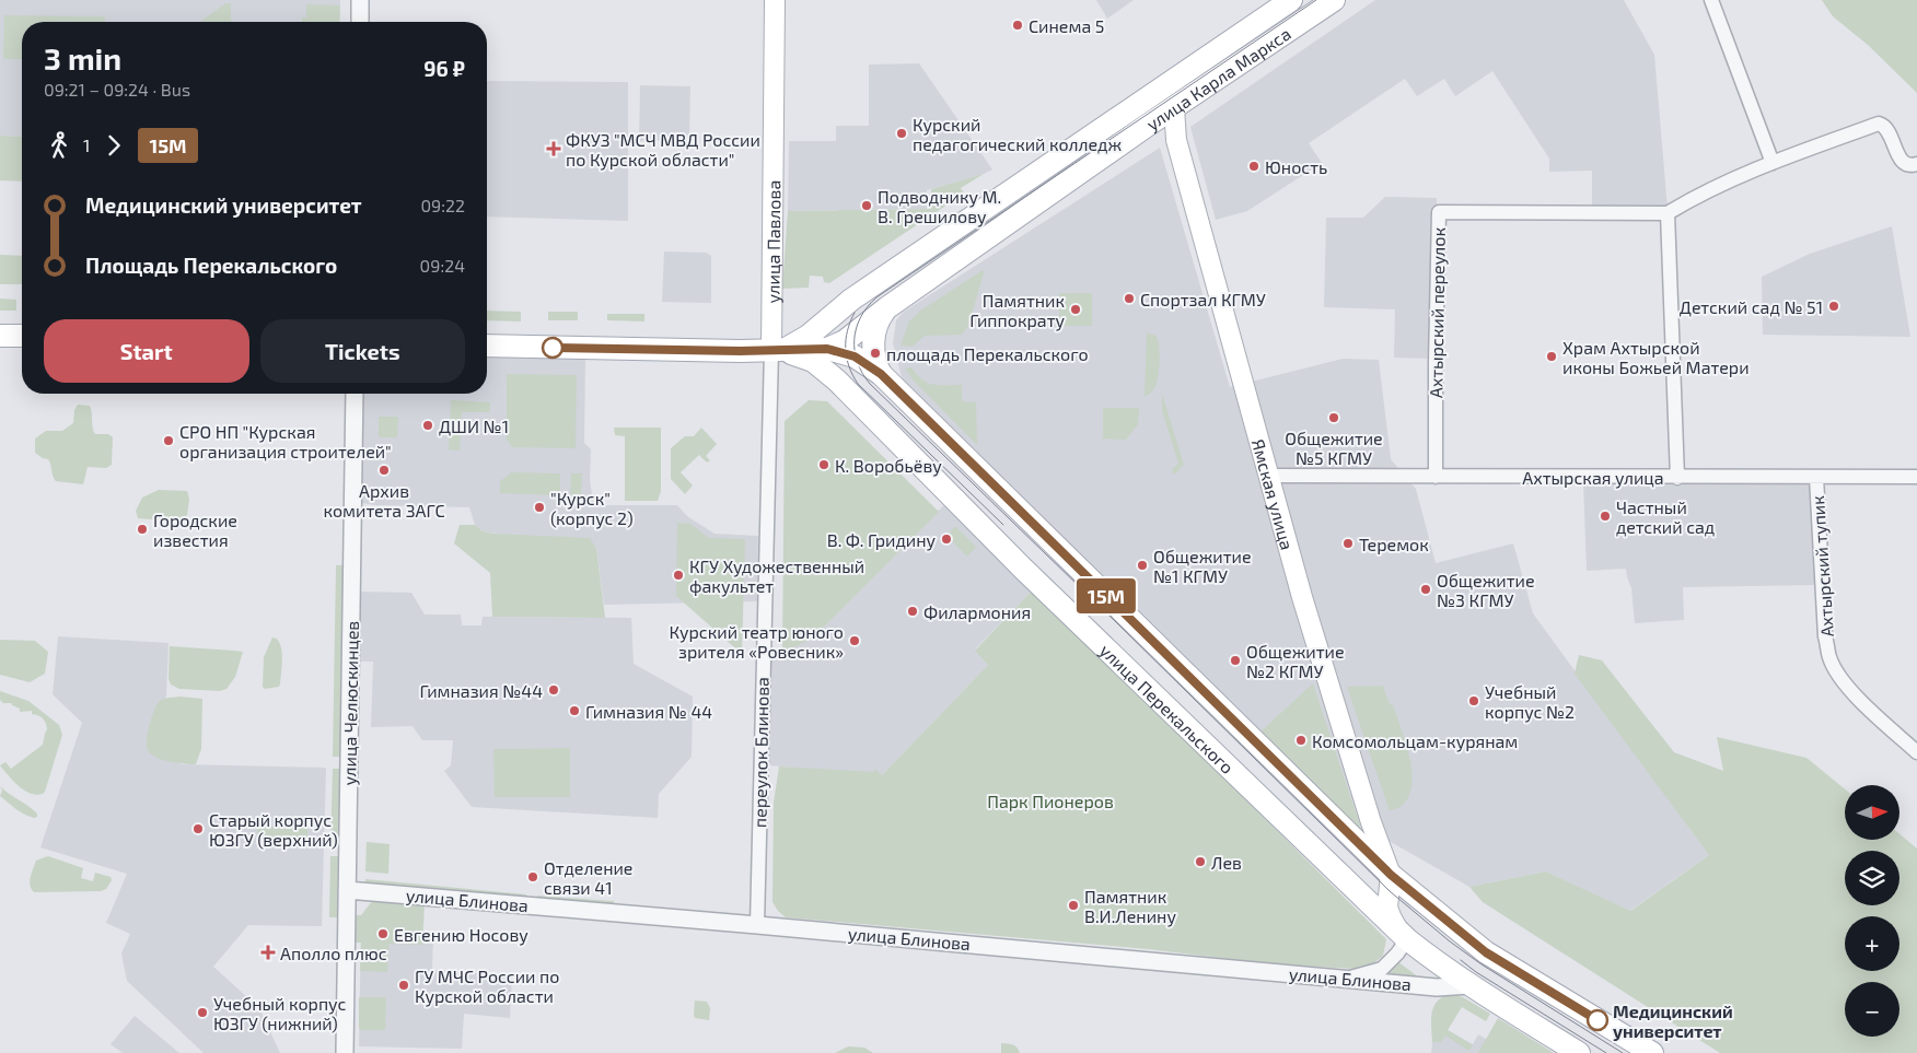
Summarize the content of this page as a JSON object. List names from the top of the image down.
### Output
{
  "streets": {
    "main road": [
      "улица Карла Маркса",
      "улица Павлова",
      "Ямская улица",
      "улица Перекальского"
    ],
    "street": [
      "Ахтырский переулок",
      "Ахтырская улица",
      "Ахтырский тупик",
      "улица Челюскинцев",
      "переулок Блинова",
      "улица Блинова"
    ]
  },
  "crossings": [
    ["улица Карла Маркса", "улица Павлова"],
    ["улица Карла Маркса", "Ямская улица"],
    ["улица Карла Маркса", "улица Перекальского"],
    ["улица Карла Маркса", "переулок Блинова"],
    ["улица Павлова", "улица Перекальского"],
    ["улица Павлова", "переулок Блинова"],
    ["Ахтырский переулок", "Ахтырская улица"],
    ["Ахтырская улица", "Ямская улица"],
    ["Ахтырская улица", "Ахтырский тупик"],
    ["Ямская улица", "улица Перекальского"],
    ["улица Челюскинцев", "улица Блинова"],
    ["улица Перекальского", "переулок Блинова"],
    ["улица Перекальского", "улица Блинова"],
    ["переулок Блинова", "улица Блинова"]
  ],
  "parks": ["Парк Пионеров"],
  "places": {
    "other": [
      "Синема 5",
      "Курский педагогический колледж",
      "Юность",
      "Подводнику М. В. Грешилову",
      "Спортзал КГМУ",
      "Детский сад № 51",
      "Памятник Гиппократу",
      "площадь Перекальского",
      "Храм Ахтырской иконы Божьей Матери",
      "Общежитие №5 КГМУ",
      "ДШИ №1",
      "СРО НП \"Курская организация строителей\"",
      "К. Воробьёву",
      "Архив комитета ЗАГС",
      "\"Курск\" (корпус 2)",
      "Частный детский сад",
      "Городские известия",
      "В. Ф. Гридину",
      "Теремок",
      "Общежитие №1 КГМУ",
      "КГУ Художественный факультет",
      "Общежитие №3 КГМУ",
      "Филармония",
      "Курский театр юного зрителя «Ровесник»",
      "Общежитие №2 КГМУ",
      "Гимназия №44",
      "Учебный корпус №2",
      "Гимназия № 44",
      "Комсомольцам-курянам",
      "Старый корпус ЮЗГУ (верхний)",
      "Лев",
      "Отделение связи 41",
      "Памятник В.И.Ленину",
      "Евгению Носову",
      "ГУ МЧС России по Курской области",
      "Учебный корпус ЮЗГУ (нижний)",
      "Медицинский университет"
    ],
    "health": ["ФКУЗ \"МСЧ МВД России по Курской области\"", "Аполло плюс"]
  },
  "lines": ["bus line 15М"],
  "north": "right",
  "page": {
    "on_map": "15М",
    "heading": ["3 min", "09:21 – 09:24 · Bus", "96 ₽"],
    "legs": ["1", "15М"],
    "list": [
      {
        "name": "Медицинский университет",
        "value": "09:22"
      },
      {
        "name": "Площадь Перекальского",
        "value": "09:24"
      }
    ],
    "buttons": ["Start", "Tickets"],
    "map_buttons": ["+", "−"]
  }
}
